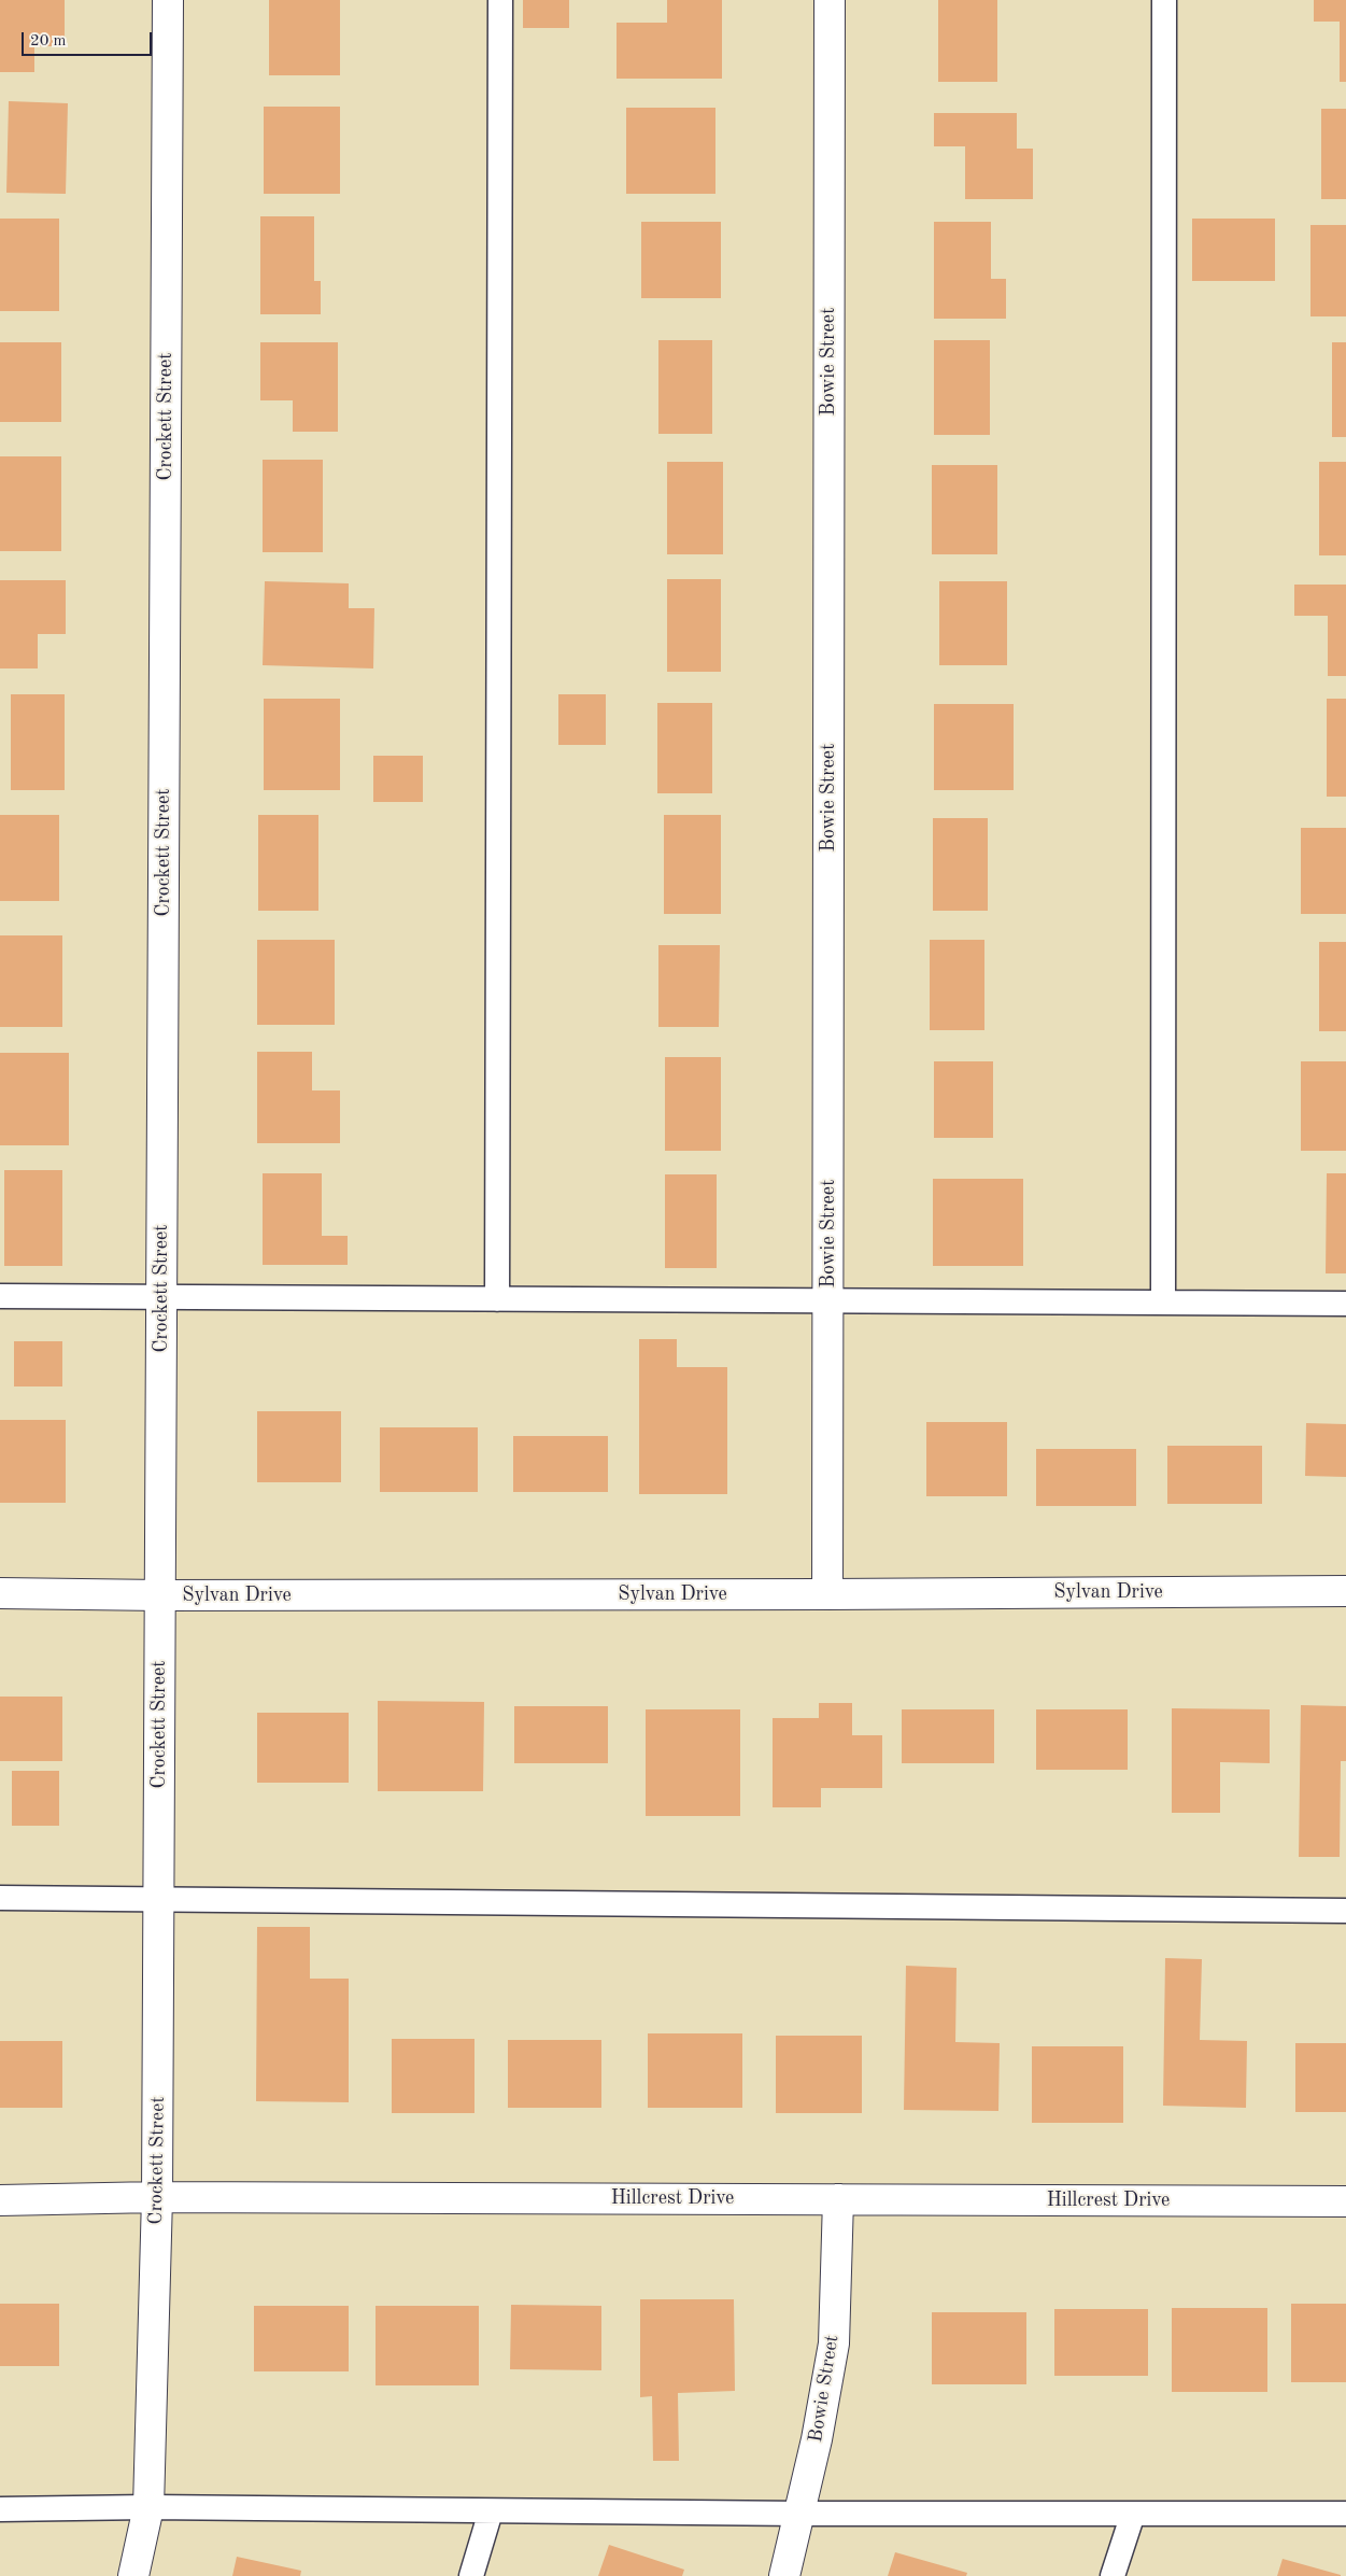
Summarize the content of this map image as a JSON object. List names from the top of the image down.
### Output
{
  "streets": {
    "street": [
      "Bowie Street",
      "Crockett Street",
      "Sylvan Drive",
      "Hillcrest Drive"
    ]
  },
  "crossings": [
    ["Bowie Street", "Sylvan Drive"],
    ["Bowie Street", "Hillcrest Drive"],
    ["Crockett Street", "Sylvan Drive"],
    ["Crockett Street", "Hillcrest Drive"]
  ],
  "scale_bar": "20 m"
}
